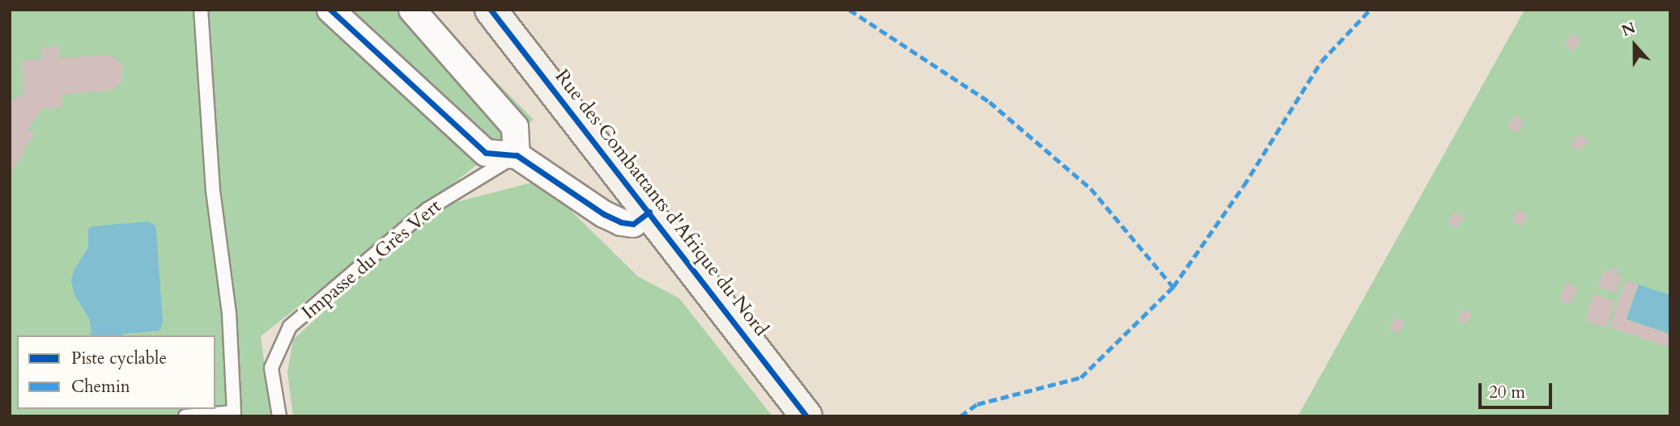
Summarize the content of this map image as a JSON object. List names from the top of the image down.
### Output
{
  "streets": {
    "main road": ["Rue des Combattants d'Afrique du Nord"],
    "lane": ["Impasse du Grès Vert"]
  },
  "legend": ["Piste cyclable", "Chemin"],
  "scale_bar": "20 m",
  "north": "top"
}
